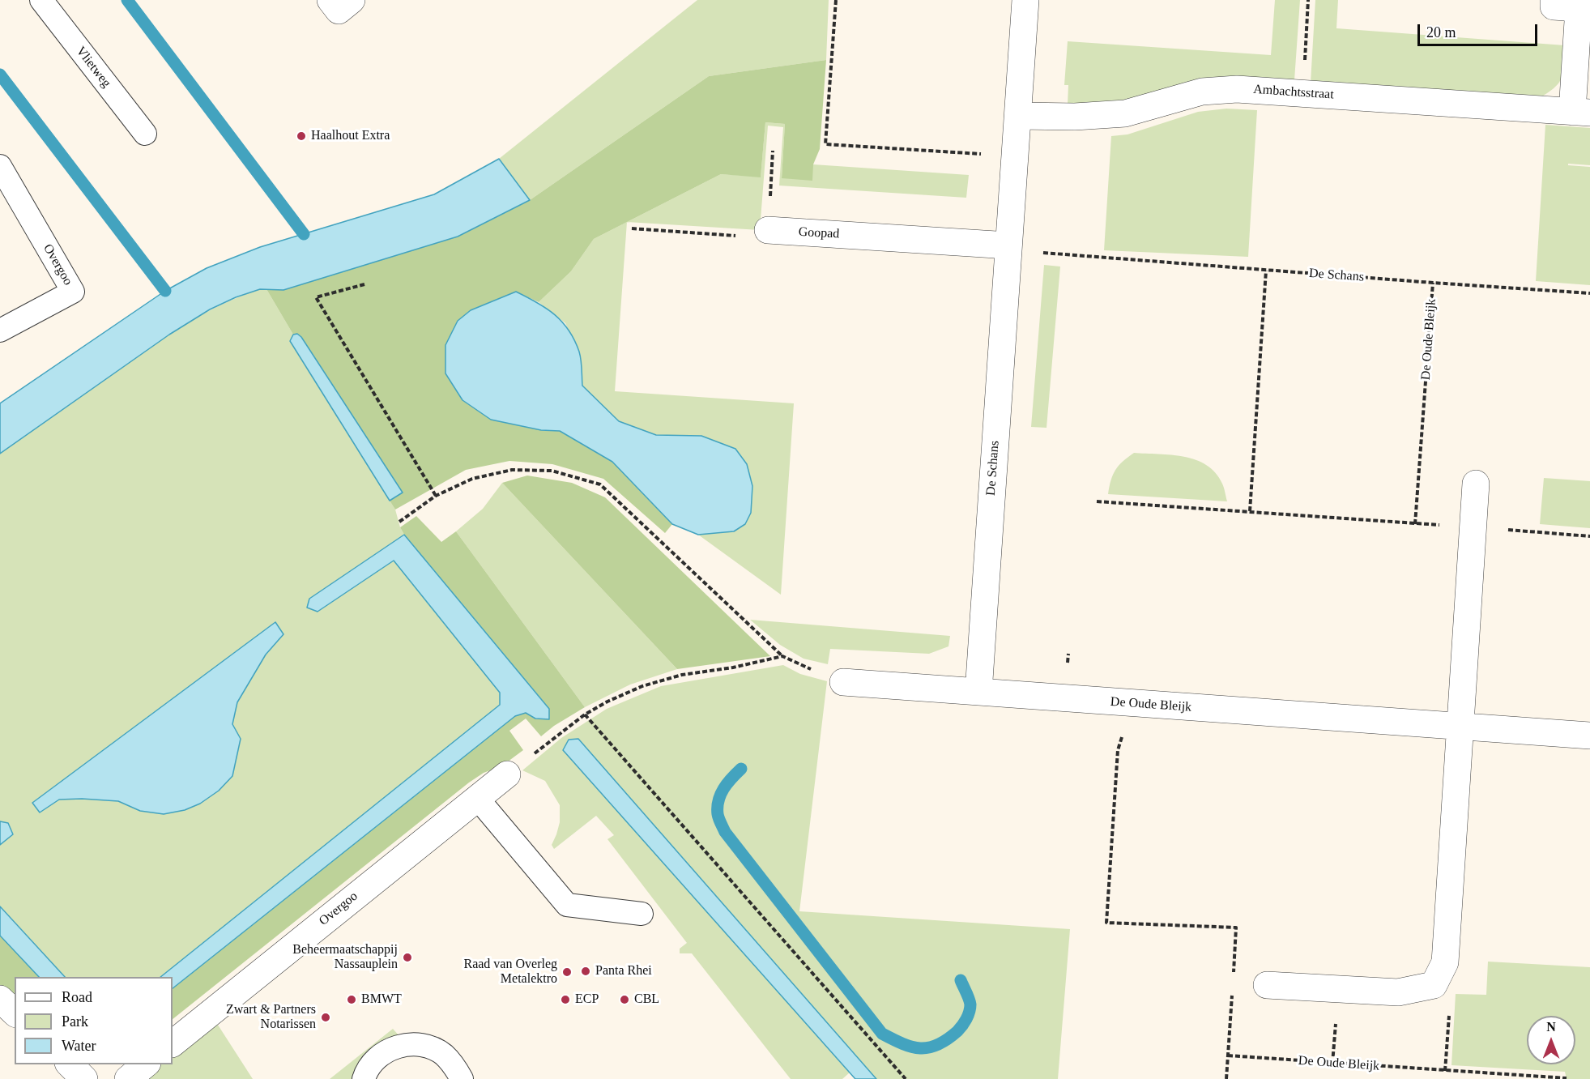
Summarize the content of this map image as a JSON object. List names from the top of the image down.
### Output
{
  "streets": {
    "street": [
      "Ambachtsstraat",
      "Goopad",
      "Overgoo",
      "De Schans",
      "De Oude Bleijk"
    ],
    "lane": ["Vlietweg"]
  },
  "crossings": [
    ["Ambachtsstraat", "De Schans"],
    ["Goopad", "De Schans"],
    ["De Schans", "De Oude Bleijk"]
  ],
  "places": [
    "Haalhout Extra",
    "Beheermaatschappij Nassauplein",
    "Panta Rhei",
    "Raad van Overleg Metalektro",
    "BMWT",
    "ECP",
    "CBL",
    "Zwart & Partners Notarissen"
  ],
  "legend": ["Road", "Park", "Water"],
  "scale_bar": "20 m",
  "north": "top"
}
